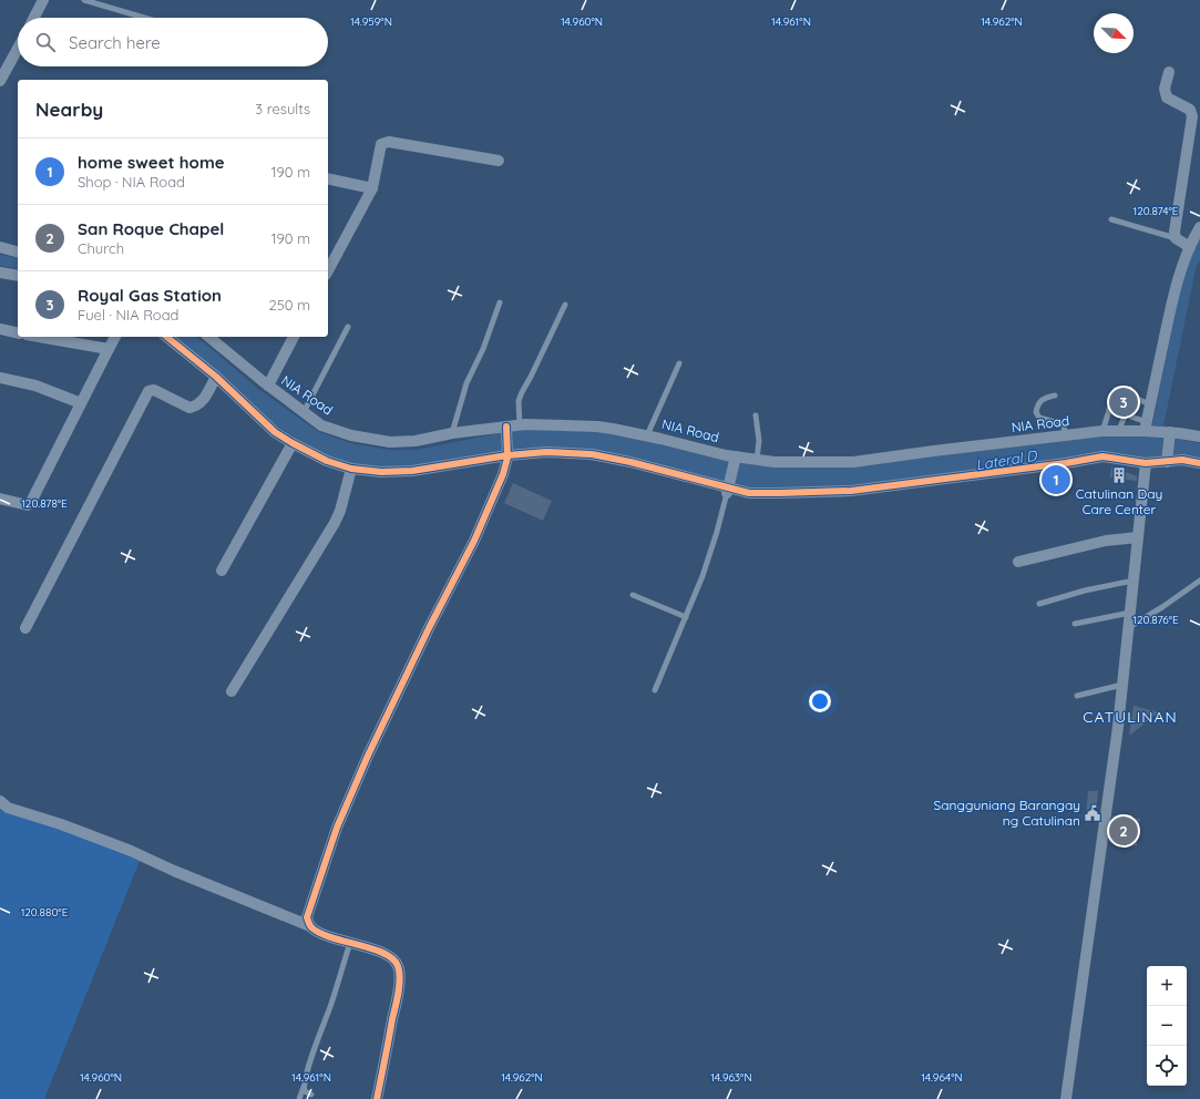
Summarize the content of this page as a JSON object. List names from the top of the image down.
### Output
{
  "streets": {
    "street": ["NIA Road"]
  },
  "districts": ["CATULINAN"],
  "water": ["Lateral D"],
  "places": {
    "building": ["Catulinan Day Care Center"],
    "public building": ["Sangguniang Barangay ng Catulinan"]
  },
  "north": "bottom right",
  "page": {
    "search": "Search here",
    "heading": ["Nearby", "3 results"],
    "list": [
      {
        "mark": "1",
        "name": "home sweet home",
        "note": "Shop · NIA Road",
        "value": "190 m"
      },
      {
        "mark": "2",
        "name": "San Roque Chapel",
        "note": "Church",
        "value": "190 m"
      },
      {
        "mark": "3",
        "name": "Royal Gas Station",
        "note": "Fuel · NIA Road",
        "value": "250 m"
      }
    ],
    "pins": ["3", "1", "2"],
    "map_buttons": ["+", "−"]
  },
  "coordinates": [
    "14.959°N",
    "14.960°N",
    "14.961°N",
    "14.962°N",
    "120.874°E",
    "120.878°E",
    "120.876°E",
    "120.880°E",
    "14.963°N",
    "14.964°N"
  ]
}
